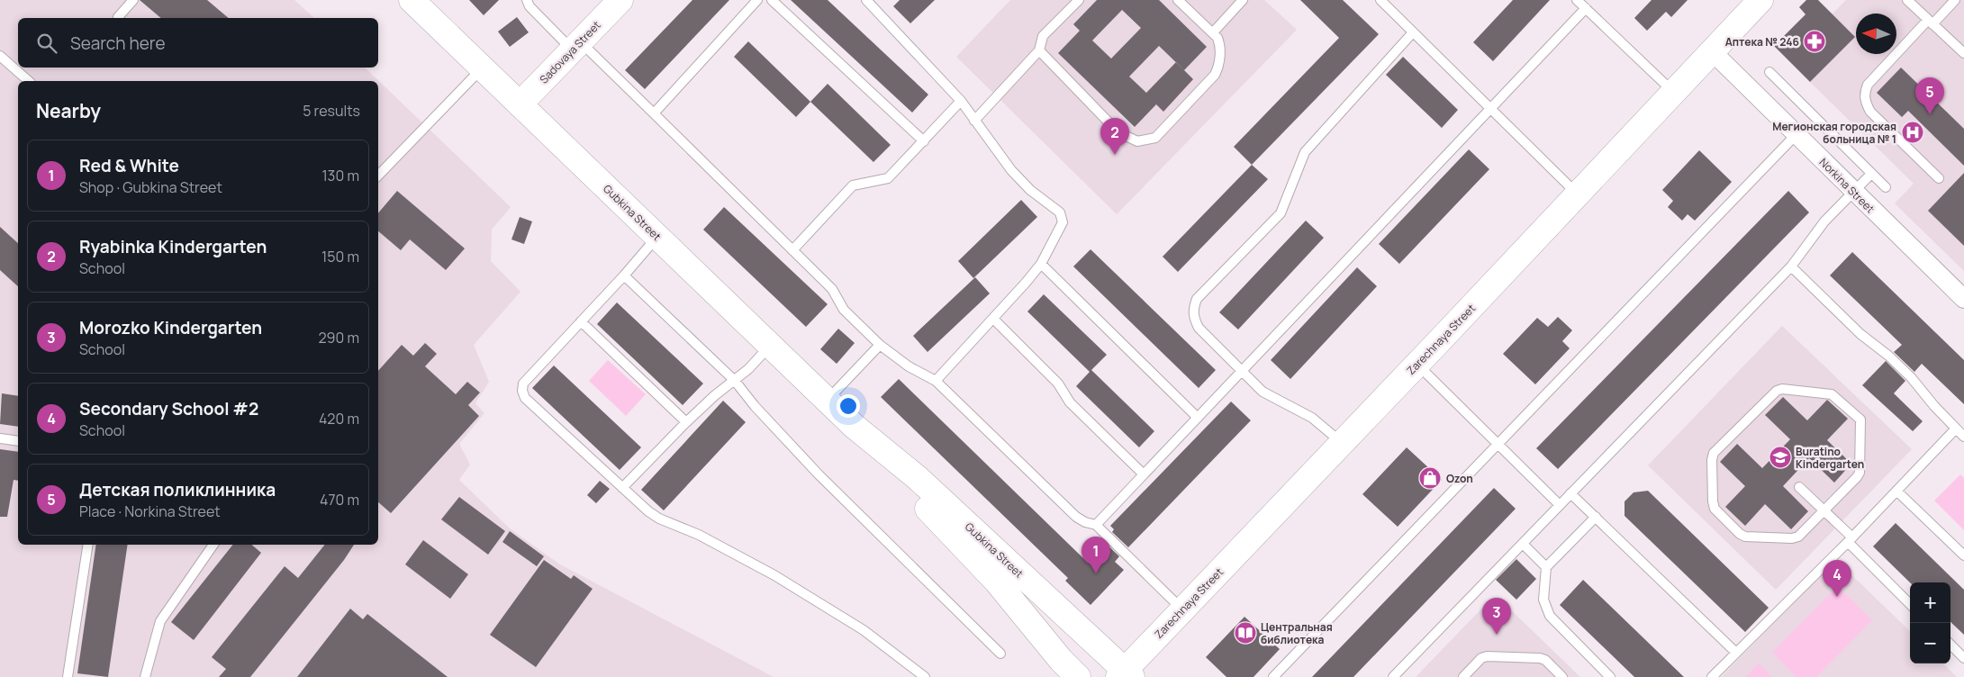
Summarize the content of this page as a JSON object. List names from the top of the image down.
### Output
{
  "streets": {
    "main road": ["Sadovaya Street", "Gubkina Street", "Zarechnaya Street"],
    "street": ["Norkina Street"]
  },
  "crossings": [
    ["Sadovaya Street", "Gubkina Street"],
    ["Norkina Street", "Zarechnaya Street"],
    ["Gubkina Street", "Zarechnaya Street"]
  ],
  "places": {
    "pharmacy": ["Аптека № 246"],
    "hospital": ["Мегионская городская больница № 1"],
    "school or university": ["Buratino Kindergarten"],
    "shop": ["Ozon"],
    "library": ["Центральная библиотека"]
  },
  "north": "left",
  "page": {
    "search": "Search here",
    "pins": [
      "5",
      "2",
      "1",
      "4",
      "3"
    ],
    "heading": ["Nearby", "5 results"],
    "list": [
      {
        "mark": "1",
        "name": "Red & White",
        "note": "Shop · Gubkina Street",
        "value": "130 m"
      },
      {
        "mark": "2",
        "name": "Ryabinka Kindergarten",
        "note": "School",
        "value": "150 m"
      },
      {
        "mark": "3",
        "name": "Morozko Kindergarten",
        "note": "School",
        "value": "290 m"
      },
      {
        "mark": "4",
        "name": "Secondary School #2",
        "note": "School",
        "value": "420 m"
      },
      {
        "mark": "5",
        "name": "Детская поликлинника",
        "note": "Place · Norkina Street",
        "value": "470 m"
      }
    ],
    "map_buttons": ["+", "−"]
  }
}
